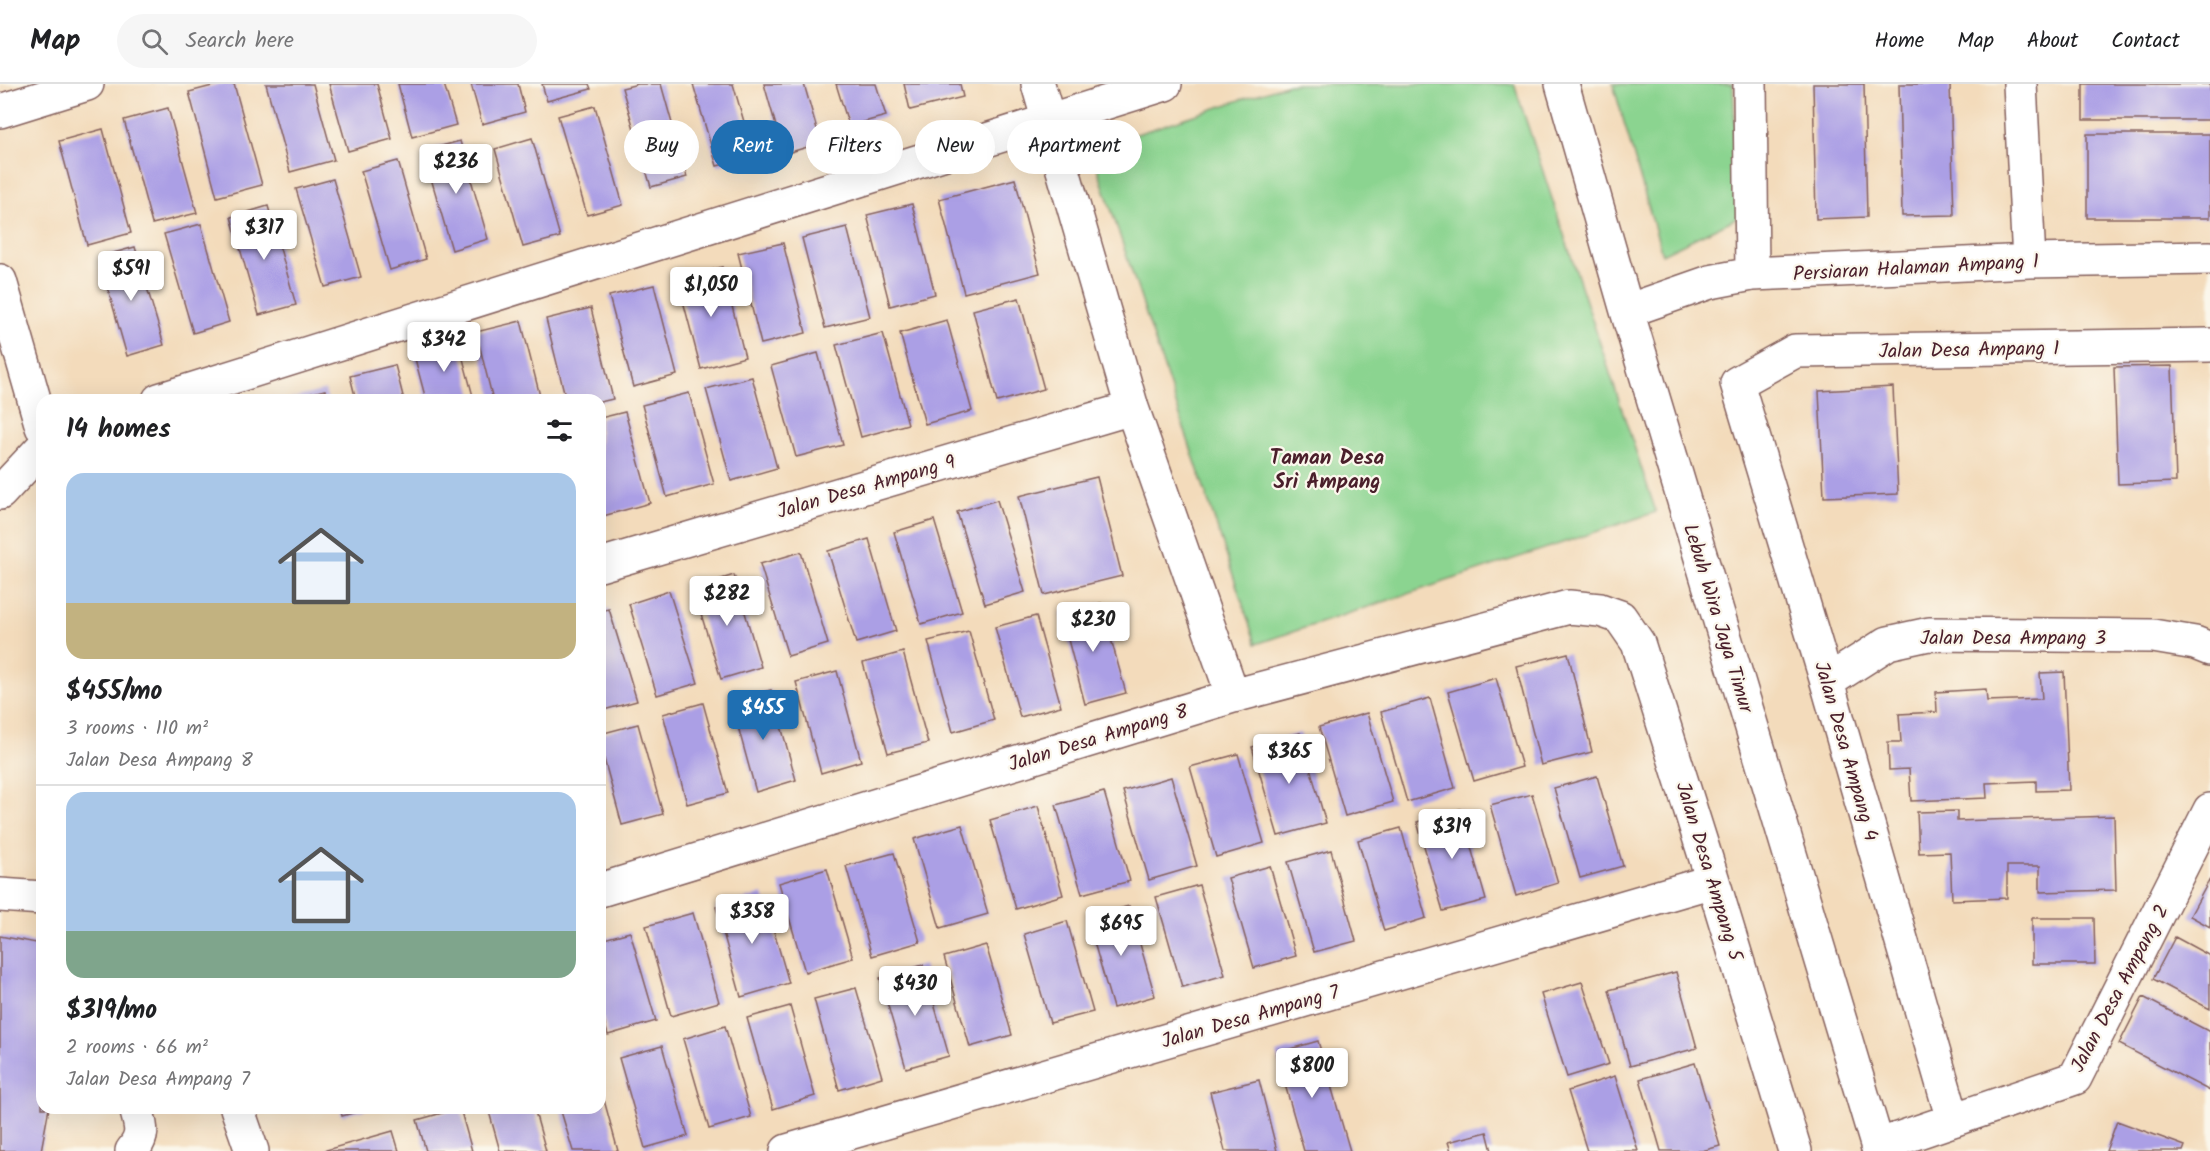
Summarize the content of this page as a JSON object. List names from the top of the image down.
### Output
{
  "streets": {
    "street": [
      "Persiaran Halaman Ampang 1",
      "Jalan Desa Ampang 1",
      "Jalan Desa Ampang 9",
      "Lebuh Wira Jaya Timur",
      "Jalan Desa Ampang 3",
      "Jalan Desa Ampang 8",
      "Jalan Desa Ampang 4",
      "Jalan Desa Ampang 5",
      "Jalan Desa Ampang 2",
      "Jalan Desa Ampang 7"
    ]
  },
  "crossings": [
    ["Persiaran Halaman Ampang 1", "Lebuh Wira Jaya Timur"],
    ["Jalan Desa Ampang 1", "Jalan Desa Ampang 4"],
    ["Lebuh Wira Jaya Timur", "Jalan Desa Ampang 2"],
    ["Jalan Desa Ampang 3", "Jalan Desa Ampang 4"],
    ["Jalan Desa Ampang 8", "Jalan Desa Ampang 5"],
    ["Jalan Desa Ampang 4", "Jalan Desa Ampang 2"],
    ["Jalan Desa Ampang 5", "Jalan Desa Ampang 7"]
  ],
  "districts": ["Taman Desa Sri Ampang"],
  "page": {
    "header": "Map",
    "search": "Search here",
    "nav": [
      "Home",
      "Map",
      "About",
      "Contact"
    ],
    "chip": [
      "Buy",
      "Rent",
      "Filters",
      "New",
      "Apartment"
    ],
    "price": [
      "$236",
      "$317",
      "$591",
      "$1,050",
      "$342",
      "$282",
      "$230",
      "$455",
      "$365",
      "$319",
      "$358",
      "$695",
      "$430",
      "$800"
    ],
    "heading": "14 homes",
    "list": [
      {
        "name": "$455/mo",
        "note": "3 rooms · 110 m² · Jalan Desa Ampang 8"
      },
      {
        "name": "$319/mo",
        "note": "2 rooms · 66 m² · Jalan Desa Ampang 7"
      }
    ]
  }
}
